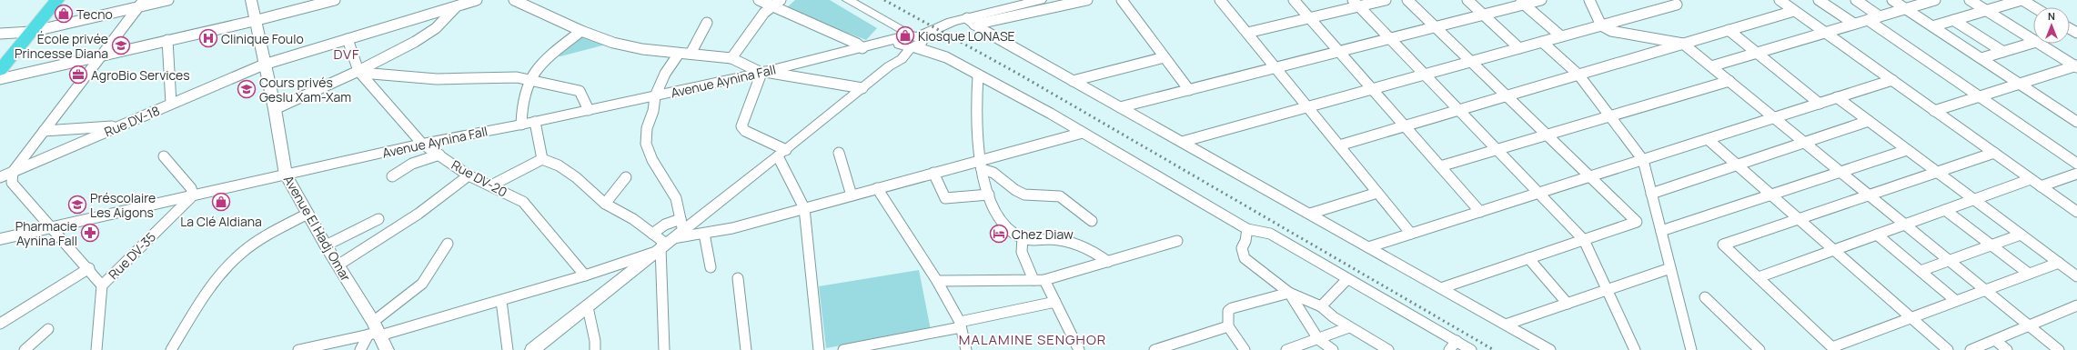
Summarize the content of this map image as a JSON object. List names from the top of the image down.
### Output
{
  "streets": {
    "main road": ["Avenue Aynina Fall"],
    "street": [
      "Rue DV-18",
      "Rue DV-20",
      "Avenue El Hadj Omar",
      "Rue DV-35"
    ]
  },
  "crossings": [
    ["Avenue Aynina Fall", "Rue DV-20"],
    ["Avenue Aynina Fall", "Avenue El Hadj Omar"],
    ["Avenue Aynina Fall", "Rue DV-35"],
    ["Rue DV-18", "Avenue El Hadj Omar"]
  ],
  "districts": ["DVF", "MALAMINE SENGHOR"],
  "places": {
    "shop": ["Tecno", "Kiosque LONASE", "La Clé Aldiana"],
    "hospital": ["Clinique Foulo"],
    "school or university": ["École privée Princesse Diana", "Cours privés Geslu Xam-Xam", "Préscolaire Les Aigons"],
    "office": ["AgroBio Services"],
    "pharmacy": ["Pharmacie Aynina Fall"],
    "hotel": ["Chez Diaw"]
  },
  "north": "top"
}
